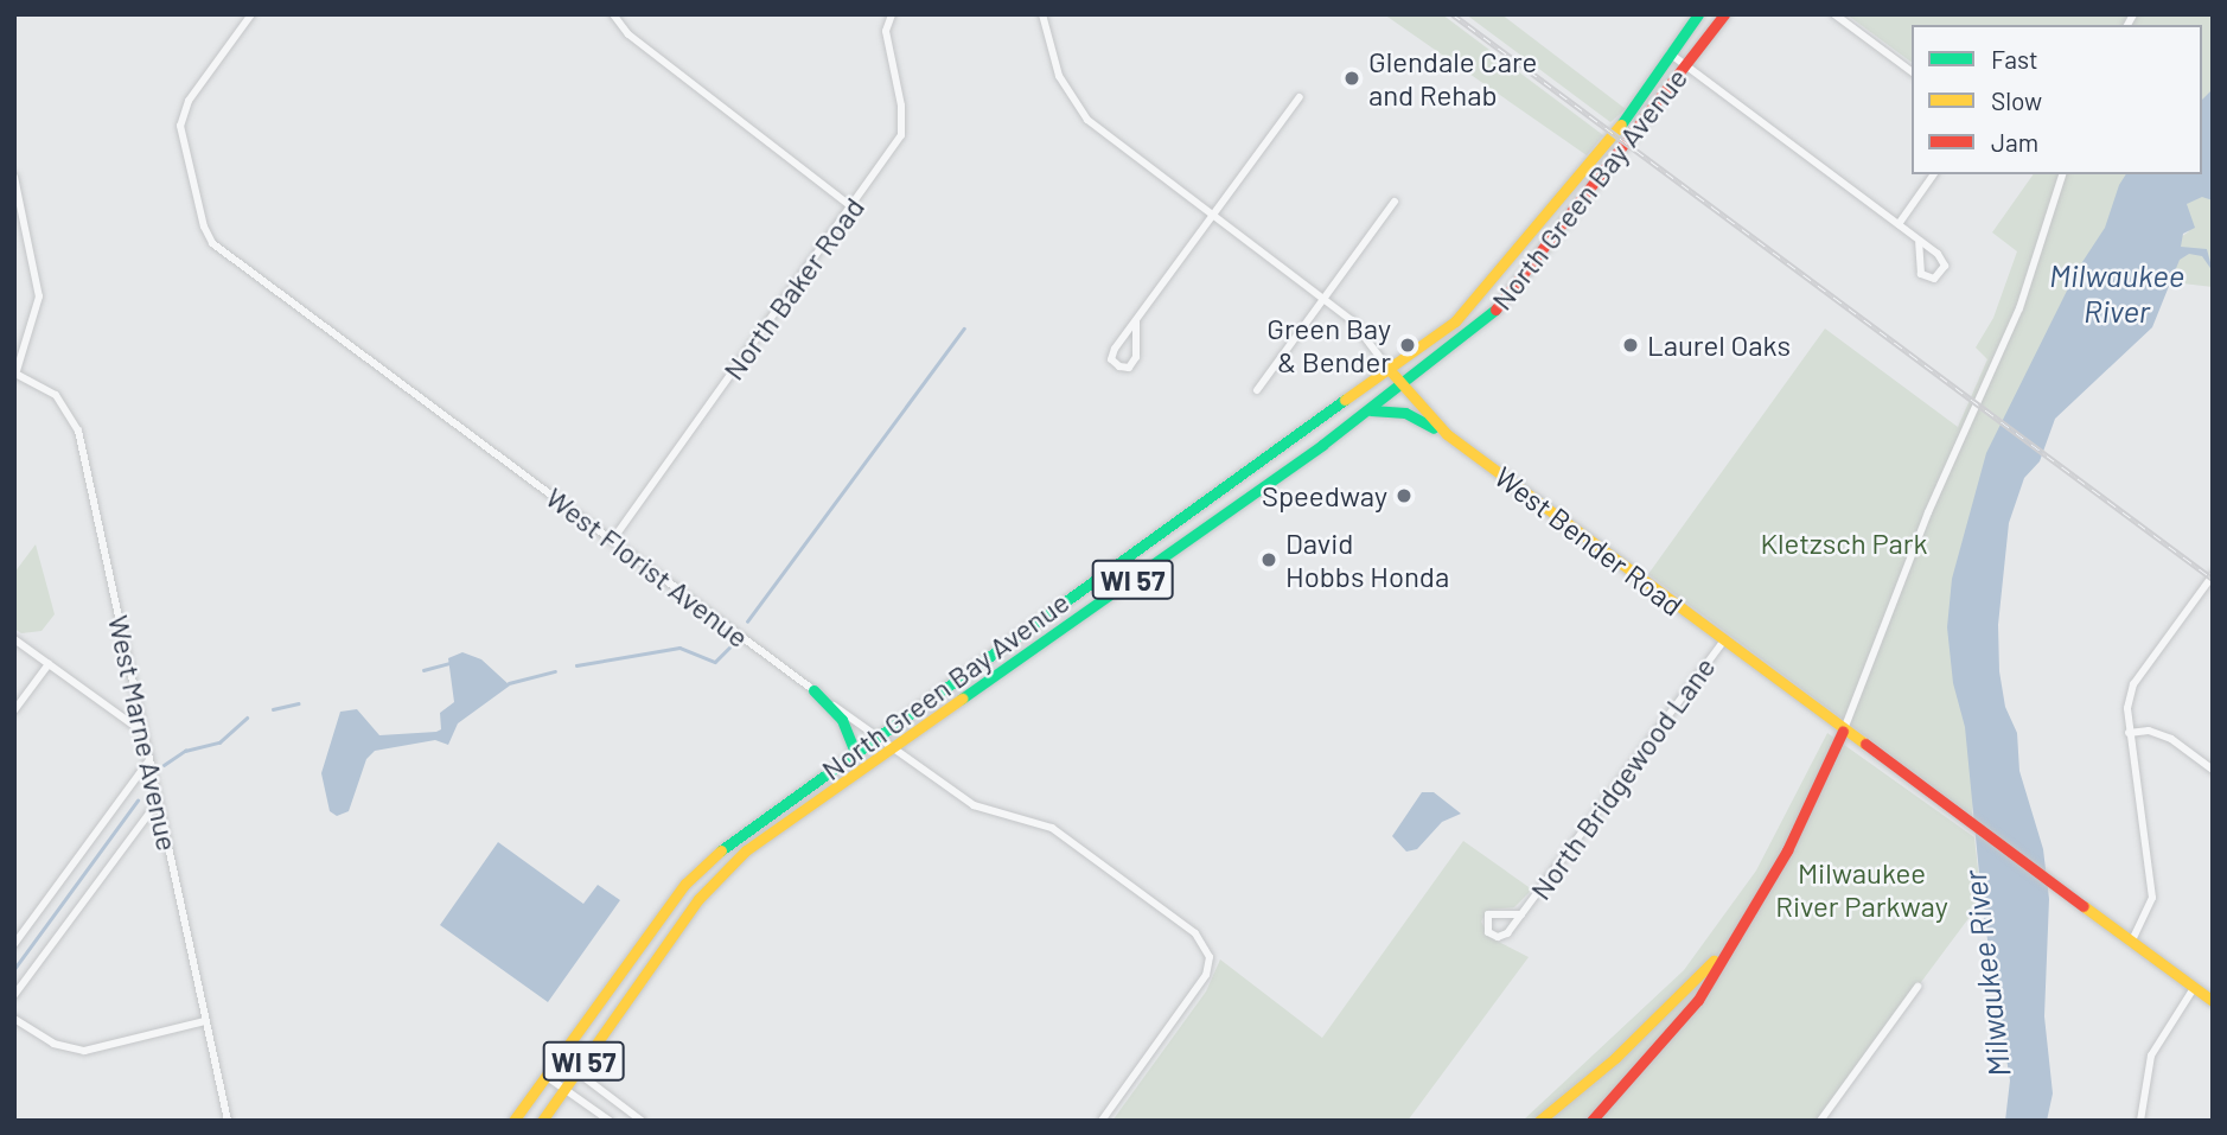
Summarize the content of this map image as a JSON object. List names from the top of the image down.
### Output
{
  "streets": {
    "main road": ["North Green Bay Avenue", "West Bender Road", "WI 57"],
    "street": [
      "North Baker Road",
      "West Florist Avenue",
      "West Marne Avenue",
      "North Bridgewood Lane"
    ]
  },
  "crossings": [
    ["North Green Bay Avenue", "West Bender Road"],
    ["North Green Bay Avenue", "West Florist Avenue"],
    ["North Baker Road", "West Florist Avenue"],
    ["West Bender Road", "North Bridgewood Lane"]
  ],
  "water": ["Milwaukee River"],
  "parks": ["Kletzsch Park", "Milwaukee River Parkway"],
  "places": [
    "Glendale Care and Rehab",
    "Green Bay & Bender",
    "Laurel Oaks",
    "Speedway",
    "David Hobbs Honda"
  ],
  "legend": ["Fast", "Slow", "Jam"]
}
